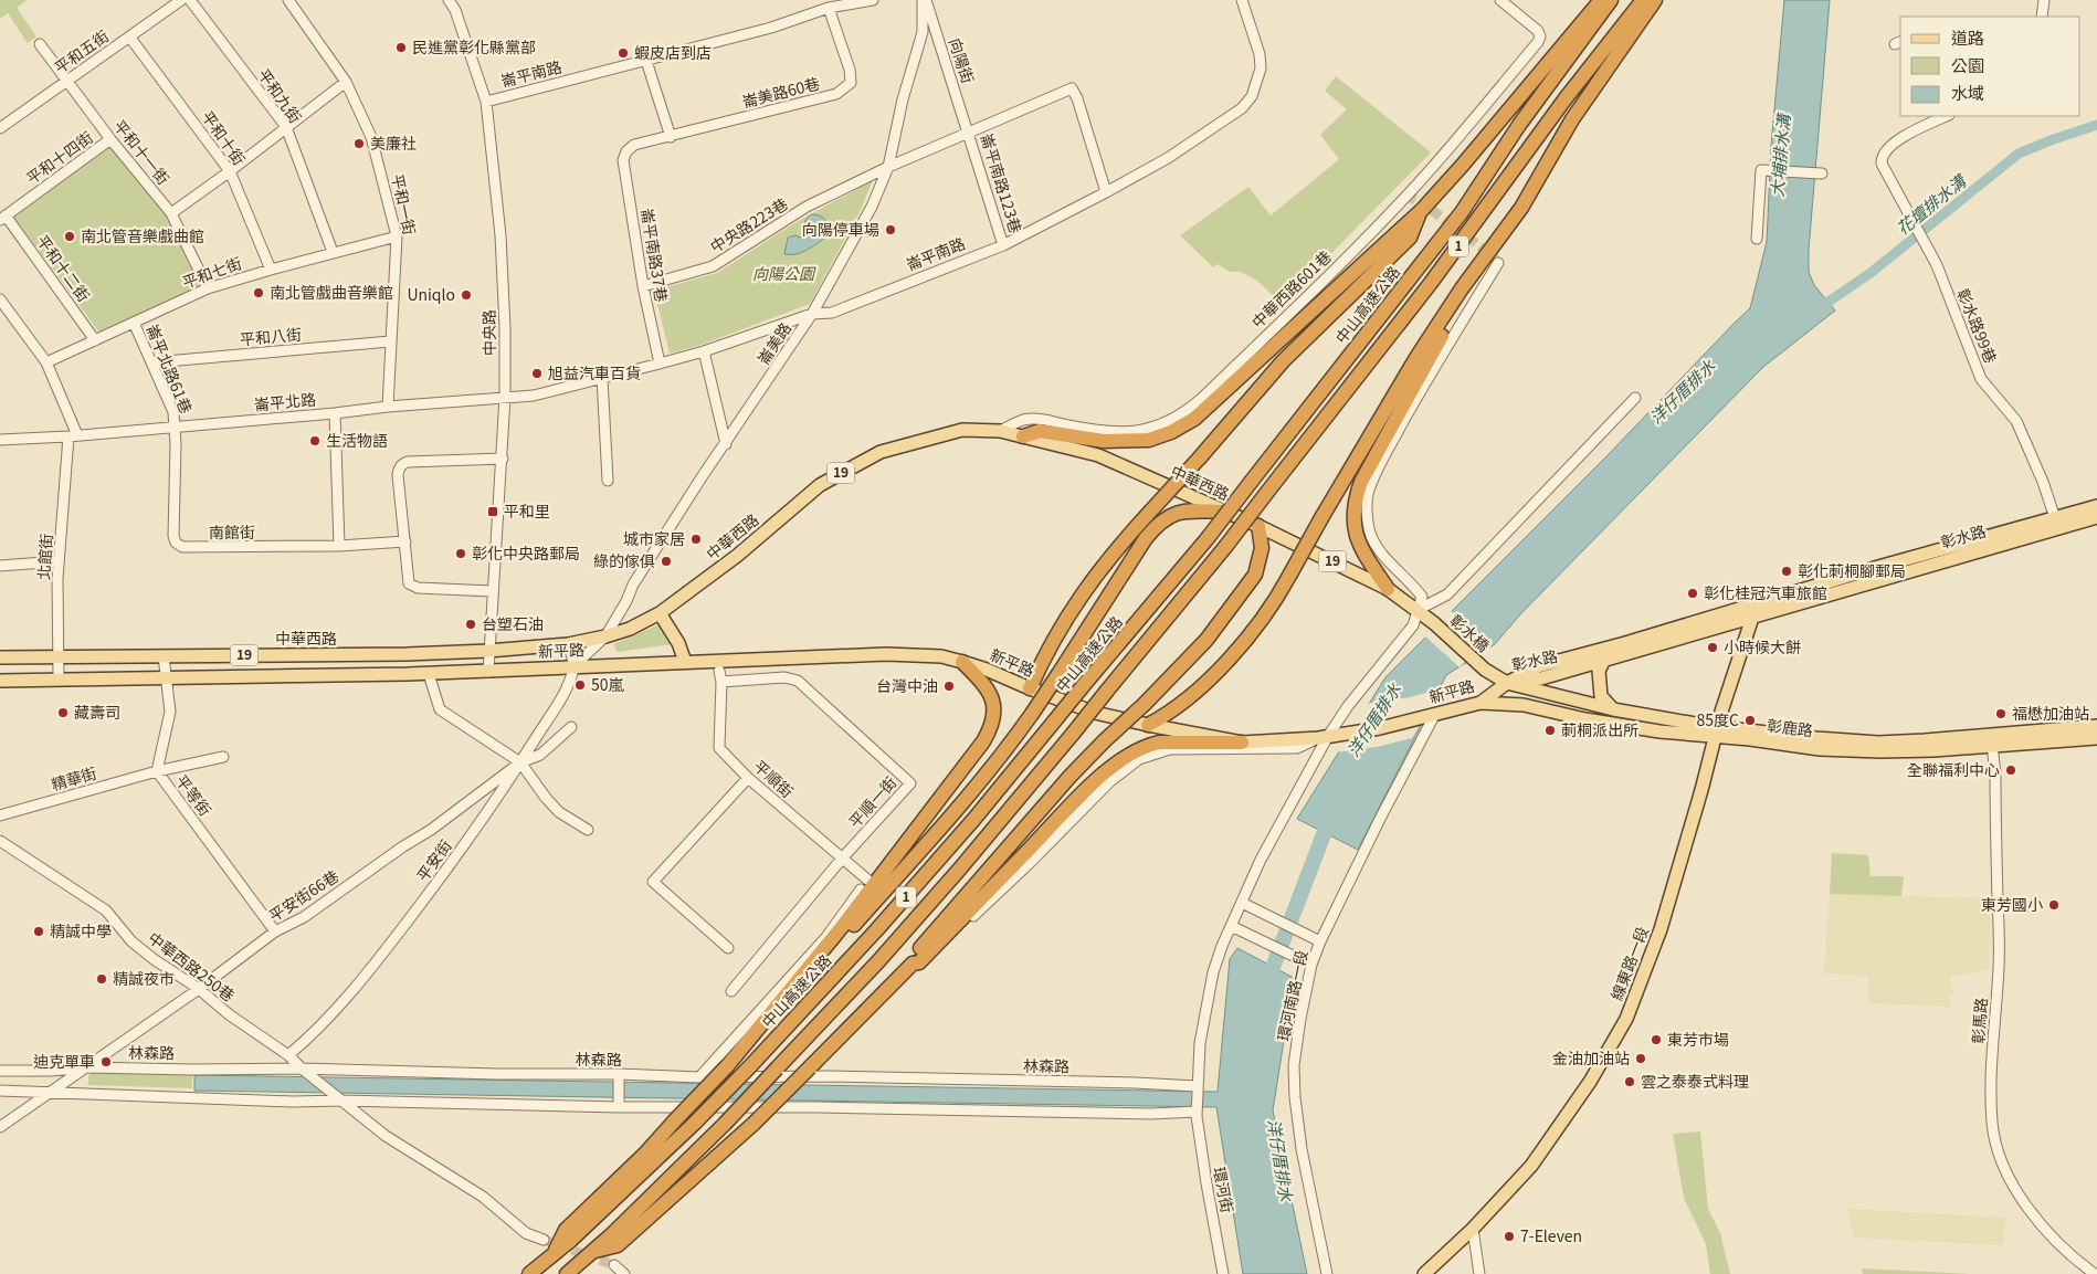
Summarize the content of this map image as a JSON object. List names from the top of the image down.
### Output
{
  "streets": {
    "highway": ["1", "中山高速公路"],
    "main road": [
      "19",
      "中華西路",
      "彰水路",
      "彰水橋",
      "新平路",
      "彰鹿路",
      "線東路一段"
    ],
    "street": [
      "平和五街",
      "向陽街",
      "崙平南路",
      "崙美路60巷",
      "平和九街",
      "平和十街",
      "平和十一街",
      "平和十四街",
      "崙平南路123巷",
      "平和一街",
      "中央路223巷",
      "崙平南路37巷",
      "平和十二街",
      "平和七街",
      "中華西路601巷",
      "彰水路99巷",
      "中央路",
      "平和八街",
      "崙美路",
      "崙平北路61巷",
      "崙平北路",
      "南館街",
      "北館街",
      "精華街",
      "平順街",
      "平等街",
      "平順一街",
      "平安街",
      "平安街66巷",
      "中華西路250巷",
      "環河南路一段",
      "彰馬路",
      "林森路",
      "環河街"
    ]
  },
  "crossings": [
    ["平和五街", "平和十街"],
    ["平和五街", "平和十一街"],
    ["向陽街", "崙平南路123巷"],
    ["向陽街", "中央路223巷"],
    ["向陽街", "崙美路"],
    ["崙平南路", "崙美路60巷"],
    ["崙平南路", "崙平南路123巷"],
    ["崙平南路", "中央路223巷"],
    ["崙平南路", "崙平南路37巷"],
    ["崙平南路", "中央路"],
    ["崙平南路", "崙美路"],
    ["崙平南路", "崙平北路"],
    ["崙美路60巷", "崙平南路37巷"],
    ["平和九街", "平和七街"],
    ["平和十街", "平和七街"],
    ["平和十一街", "平和十四街"],
    ["平和十一街", "平和七街"],
    ["平和十四街", "平和十二街"],
    ["崙平南路123巷", "中央路223巷"],
    ["平和一街", "平和七街"],
    ["平和一街", "平和八街"],
    ["平和一街", "崙平北路"],
    ["中央路223巷", "崙平南路37巷"],
    ["中央路223巷", "崙美路"],
    ["平和十二街", "平和七街"],
    ["平和七街", "崙平北路61巷"],
    ["中華西路601巷", "中華西路"],
    ["彰水路99巷", "彰水路"],
    ["中央路", "崙平北路"],
    ["中央路", "19"],
    ["中央路", "中華西路"],
    ["中央路", "新平路"],
    ["平和八街", "崙平北路61巷"],
    ["崙美路", "中華西路"],
    ["崙美路", "新平路"],
    ["崙美路", "平安街"],
    ["崙平北路61巷", "崙平北路"],
    ["崙平北路61巷", "南館街"],
    ["崙平北路", "南館街"],
    ["崙平北路", "北館街"],
    ["19", "北館街"],
    ["19", "新平路"],
    ["19", "平等街"],
    ["中華西路", "北館街"],
    ["中華西路", "彰水橋"],
    ["中華西路", "平等街"],
    ["中華西路", "環河街"],
    ["彰水路", "彰水橋"],
    ["彰水路", "新平路"],
    ["彰水路", "彰鹿路"],
    ["彰水路", "線東路一段"],
    ["彰水橋", "新平路"],
    ["彰水橋", "彰鹿路"],
    ["新平路", "彰鹿路"],
    ["新平路", "平安街"],
    ["新平路", "環河南路一段"],
    ["新平路", "環河街"],
    ["彰鹿路", "線東路一段"],
    ["彰鹿路", "彰馬路"],
    ["精華街", "平等街"],
    ["平順街", "平順一街"],
    ["平等街", "平安街66巷"],
    ["平安街", "平安街66巷"],
    ["平安街", "中華西路250巷"],
    ["平安街66巷", "中華西路250巷"],
    ["平安街66巷", "林森路"],
    ["林森路", "環河街"]
  ],
  "water": ["大埔排水溝", "花壇排水溝", "洋仔厝排水"],
  "parks": ["向陽公園"],
  "places": {
    "other": [
      "民進黨彰化縣黨部",
      "蝦皮店到店",
      "美廉社",
      "向陽停車場",
      "南北管音樂戲曲館",
      "南北管戲曲音樂館",
      "Uniqlo",
      "旭益汽車百貨",
      "生活物語",
      "城市家居",
      "彰化中央路郵局",
      "綠的傢俱",
      "彰化莿桐腳郵局",
      "彰化桂冠汽車旅館",
      "台塑石油",
      "小時候大餅",
      "50嵐",
      "台灣中油",
      "藏壽司",
      "福懋加油站",
      "85度C",
      "莿桐派出所",
      "全聯福利中心",
      "東芳國小",
      "精誠中學",
      "精誠夜市",
      "東芳市場",
      "金油加油站",
      "迪克單車",
      "雲之泰泰式料理",
      "7-Eleven"
    ],
    "transit": ["平和里"]
  },
  "legend": ["道路", "公園", "水域"]
}
